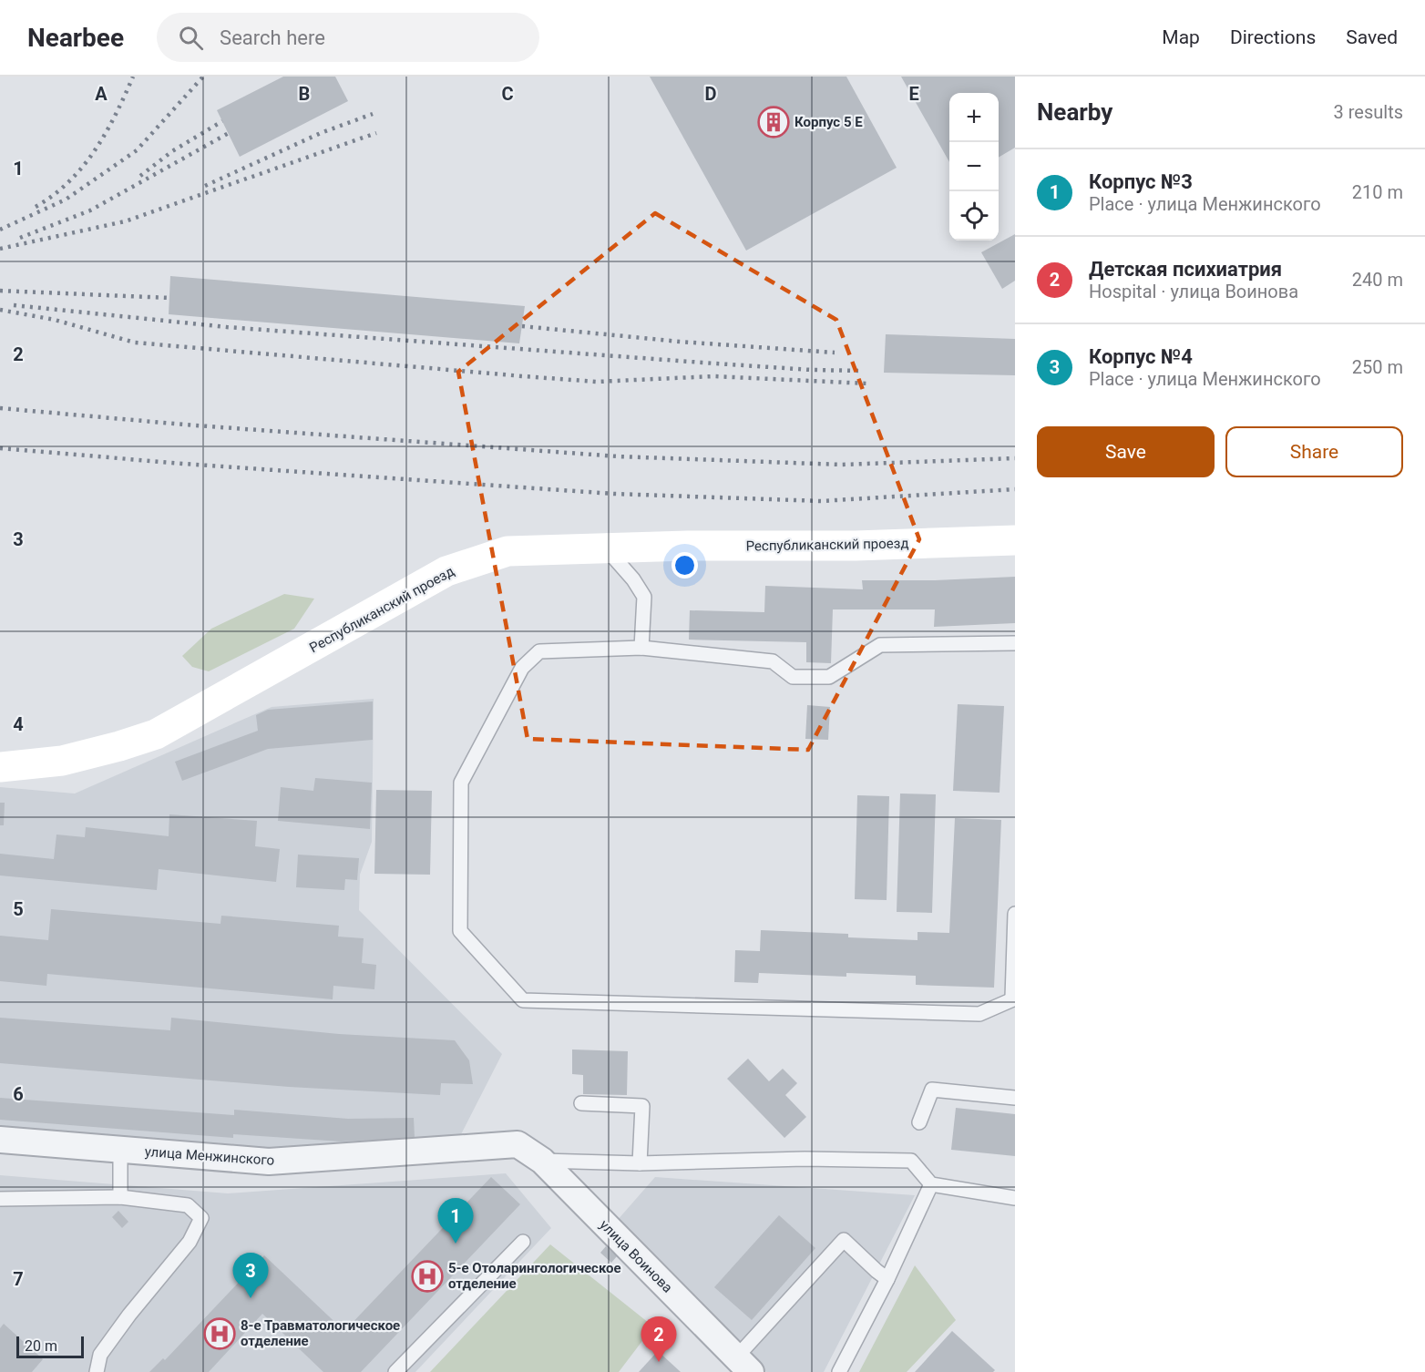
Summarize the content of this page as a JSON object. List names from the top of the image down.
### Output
{
  "streets": {
    "main road": ["Республиканский проезд"],
    "street": ["улица Менжинского", "улица Воинова"]
  },
  "crossings": [
    ["улица Менжинского", "улица Воинова"]
  ],
  "places": {
    "building": ["Корпус 5 E"],
    "hospital": ["5-е Отоларингологическое отделение", "8-е Травматологическое отделение"]
  },
  "scale_bar": "20 m",
  "page": {
    "header": "Nearbee",
    "search": "Search here",
    "nav": ["Map", "Directions", "Saved"],
    "heading": ["Nearby", "3 results"],
    "map_buttons": ["+", "−"],
    "list": [
      {
        "mark": "1",
        "name": "Корпус №3",
        "note": "Place · улица Менжинского",
        "value": "210 m"
      },
      {
        "mark": "2",
        "name": "Детская психиатрия",
        "note": "Hospital · улица Воинова",
        "value": "240 m"
      },
      {
        "mark": "3",
        "name": "Корпус №4",
        "note": "Place · улица Менжинского",
        "value": "250 m"
      }
    ],
    "buttons": ["Save", "Share"],
    "pins": ["1", "3", "2"],
    "scale": "20 m"
  },
  "grid": {
    "columns": [
      "A",
      "B",
      "C",
      "D",
      "E"
    ],
    "rows": [
      "1",
      "2",
      "3",
      "4",
      "5",
      "6",
      "7"
    ]
  }
}
